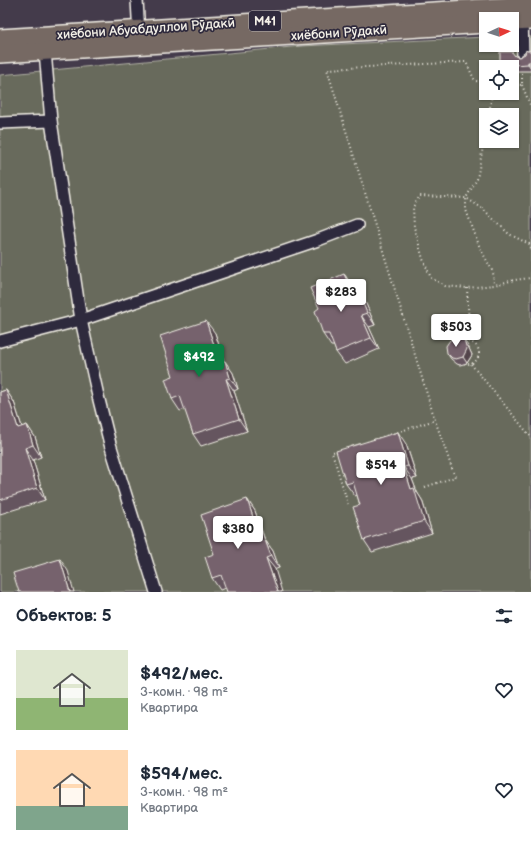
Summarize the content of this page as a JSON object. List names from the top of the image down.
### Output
{
  "streets": {
    "highway": ["M41", "хиёбони Абуабдуллои Рӯдакӣ", "хиёбони Рӯдакӣ"]
  },
  "crossings": [
    ["хиёбони Абуабдуллои Рӯдакӣ", "хиёбони Рӯдакӣ"]
  ],
  "north": "right",
  "page": {
    "price": [
      "$283",
      "$503",
      "$492",
      "$594",
      "$380"
    ],
    "heading": "Объектов: 5",
    "list": [
      {
        "name": "$492/мес.",
        "note": "3-комн. · 98 m² · Квартира"
      },
      {
        "name": "$594/мес.",
        "note": "3-комн. · 98 m² · Квартира"
      }
    ]
  }
}
